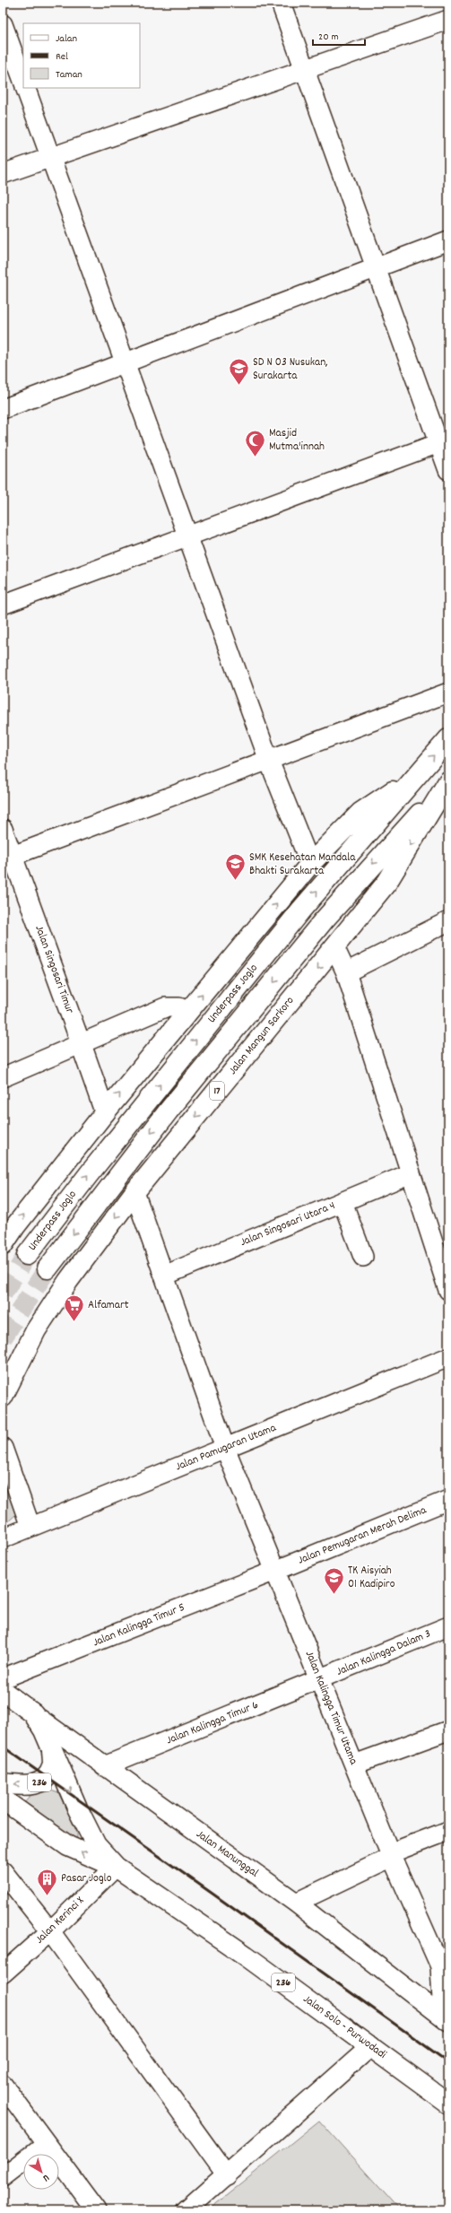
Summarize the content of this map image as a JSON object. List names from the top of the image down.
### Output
{
  "streets": {
    "main road": [
      "Jalan Singosari Timur",
      "Underpass Joglo",
      "Jalan Mangun Sarkoro",
      "17",
      "236",
      "Jalan Manunggal",
      "Jalan Solo - Purwodadi"
    ],
    "street": [
      "Jalan Singosari Utara 4",
      "Jalan Pamugaran Utama",
      "Jalan Pemugaran Merah Delima",
      "Jalan Kalingga Timur 5",
      "Jalan Kalingga Dalam 3",
      "Jalan Kalingga Timur Utama",
      "Jalan Kalingga Timur 6",
      "Jalan Kerinci X"
    ]
  },
  "crossings": [
    ["Underpass Joglo", "Jalan Mangun Sarkoro"],
    ["Jalan Mangun Sarkoro", "Jalan Kalingga Timur Utama"],
    ["Jalan Singosari Utara 4", "Jalan Kalingga Timur Utama"],
    ["Jalan Pamugaran Utama", "Jalan Kalingga Timur Utama"],
    ["Jalan Pemugaran Merah Delima", "Jalan Kalingga Timur 5"],
    ["Jalan Pemugaran Merah Delima", "Jalan Kalingga Timur Utama"],
    ["Jalan Kalingga Timur 5", "Jalan Kalingga Timur Utama"],
    ["Jalan Kalingga Dalam 3", "Jalan Kalingga Timur Utama"],
    ["Jalan Kalingga Dalam 3", "Jalan Kalingga Timur 6"],
    ["Jalan Kalingga Timur Utama", "Jalan Kalingga Timur 6"],
    ["Jalan Kalingga Timur 6", "Jalan Manunggal"],
    ["Jalan Manunggal", "Jalan Solo - Purwodadi"],
    ["Jalan Kerinci X", "Jalan Solo - Purwodadi"]
  ],
  "places": {
    "school or university": ["SD N 03 Nusukan, Surakarta", "SMK Kesehatan Mandala Bhakti Surakarta", "TK Aisyiah 01 Kadipiro"],
    "mosque": ["Masjid Mutma'innah"],
    "supermarket": ["Alfamart"],
    "building": ["Pasar Joglo"]
  },
  "legend": ["Jalan", "Rel", "Taman"],
  "scale_bar": "20 m",
  "north": "bottom right"
}
